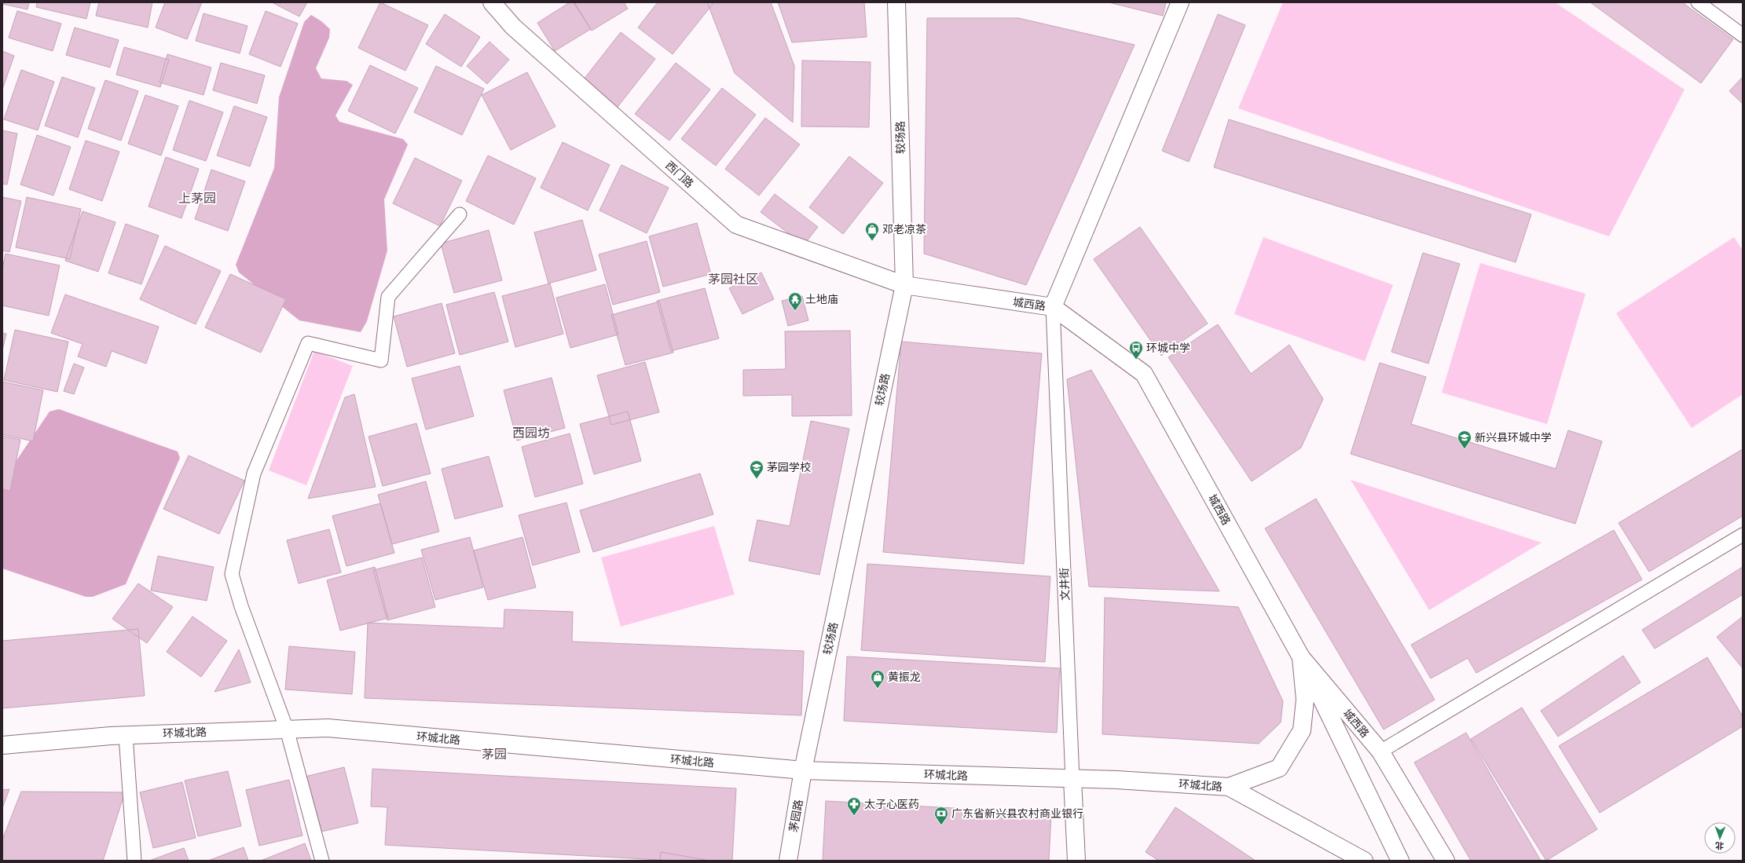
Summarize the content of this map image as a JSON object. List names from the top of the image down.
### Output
{
  "streets": {
    "street": [
      "较场路",
      "西门路",
      "城西路",
      "文井街",
      "环城北路",
      "茅园路"
    ]
  },
  "crossings": [
    ["较场路", "西门路"],
    ["较场路", "城西路"],
    ["较场路", "环城北路"],
    ["较场路", "茅园路"],
    ["西门路", "城西路"],
    ["城西路", "文井街"],
    ["文井街", "环城北路"],
    ["环城北路", "茅园路"]
  ],
  "districts": [
    "上茅园",
    "茅园社区",
    "西园坊",
    "茅园"
  ],
  "places": {
    "shop": ["邓老凉茶", "黄振龙"],
    "temple": ["土地庙"],
    "bus stop": ["环城中学"],
    "school or university": ["新兴县环城中学", "茅园学校"],
    "pharmacy": ["太子心医药"],
    "bank": ["广东省新兴县农村商业银行"]
  },
  "north": "bottom"
}
